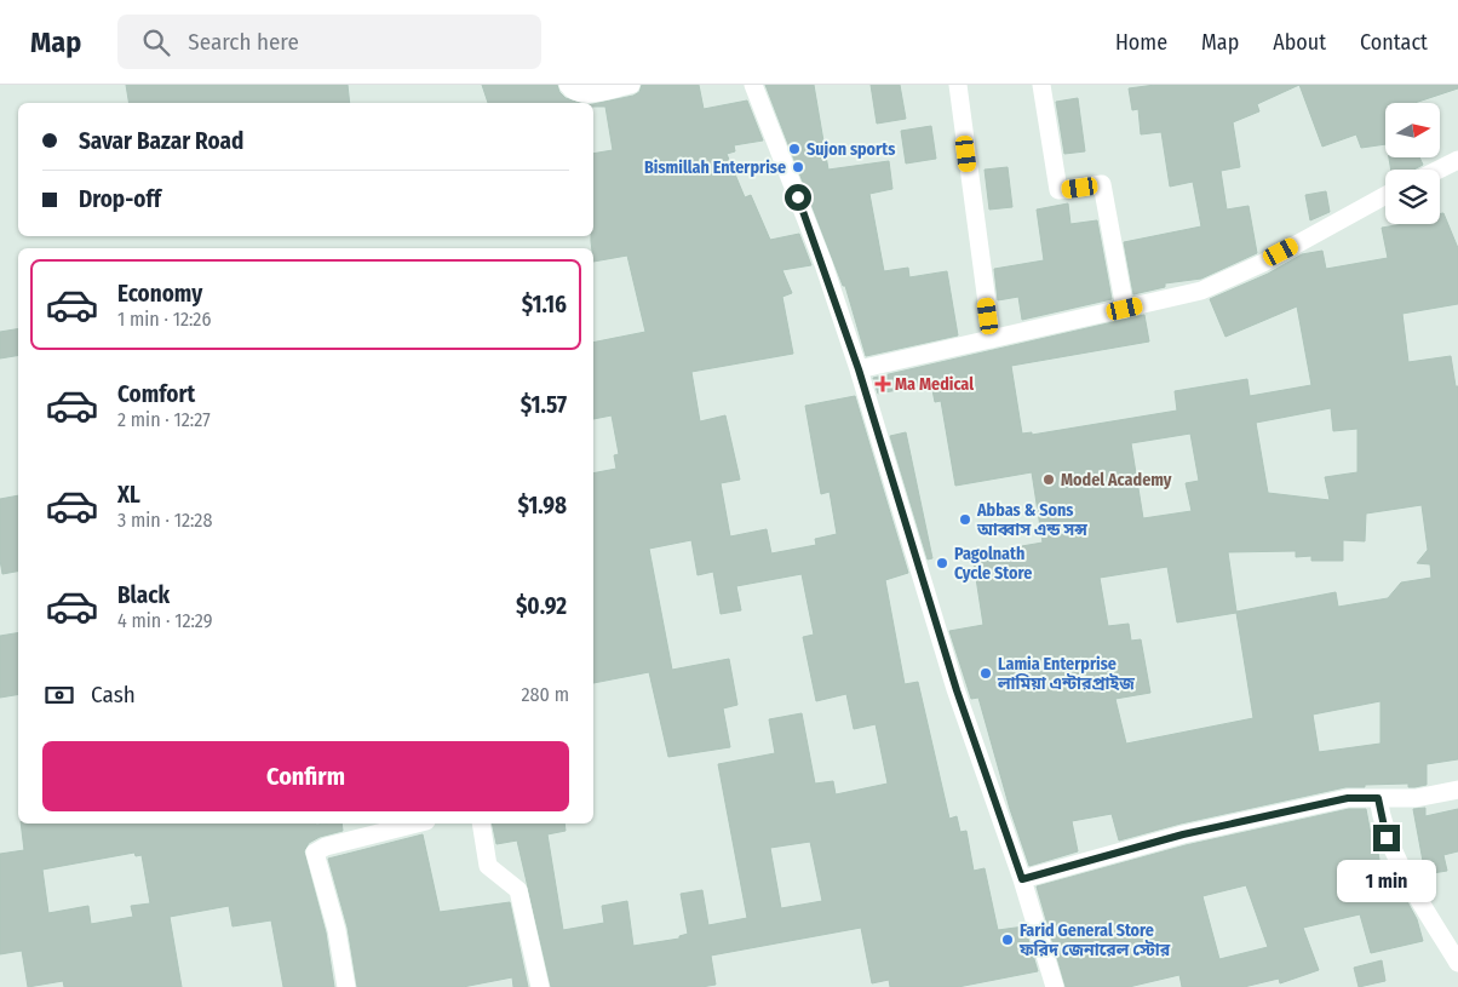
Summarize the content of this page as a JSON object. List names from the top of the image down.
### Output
{
  "places": {
    "other": [
      "Sujon sports",
      "Bismillah Enterprise",
      "Model Academy",
      "Abbas & Sons আব্বাস এন্ড সন্স",
      "Pagolnath Cycle Store",
      "Lamia Enterprise লামিয়া এন্টারপ্রাইজ",
      "Farid General Store ফরিদ জেনারেল স্টোর"
    ],
    "health": ["Ma Medical"]
  },
  "north": "right",
  "page": {
    "header": "Map",
    "search": "Search here",
    "nav": [
      "Home",
      "Map",
      "About",
      "Contact"
    ],
    "banner": ["Savar Bazar Road", "Drop-off"],
    "list": [
      {
        "name": "Economy",
        "note": "1 min · 12:26",
        "value": "$1.16"
      },
      {
        "name": "Comfort",
        "note": "2 min · 12:27",
        "value": "$1.57"
      },
      {
        "name": "XL",
        "note": "3 min · 12:28",
        "value": "$1.98"
      },
      {
        "name": "Black",
        "note": "4 min · 12:29",
        "value": "$0.92"
      }
    ],
    "pay": ["Cash", "280 m"],
    "buttons": "Confirm",
    "bubble": "1 min"
  }
}
